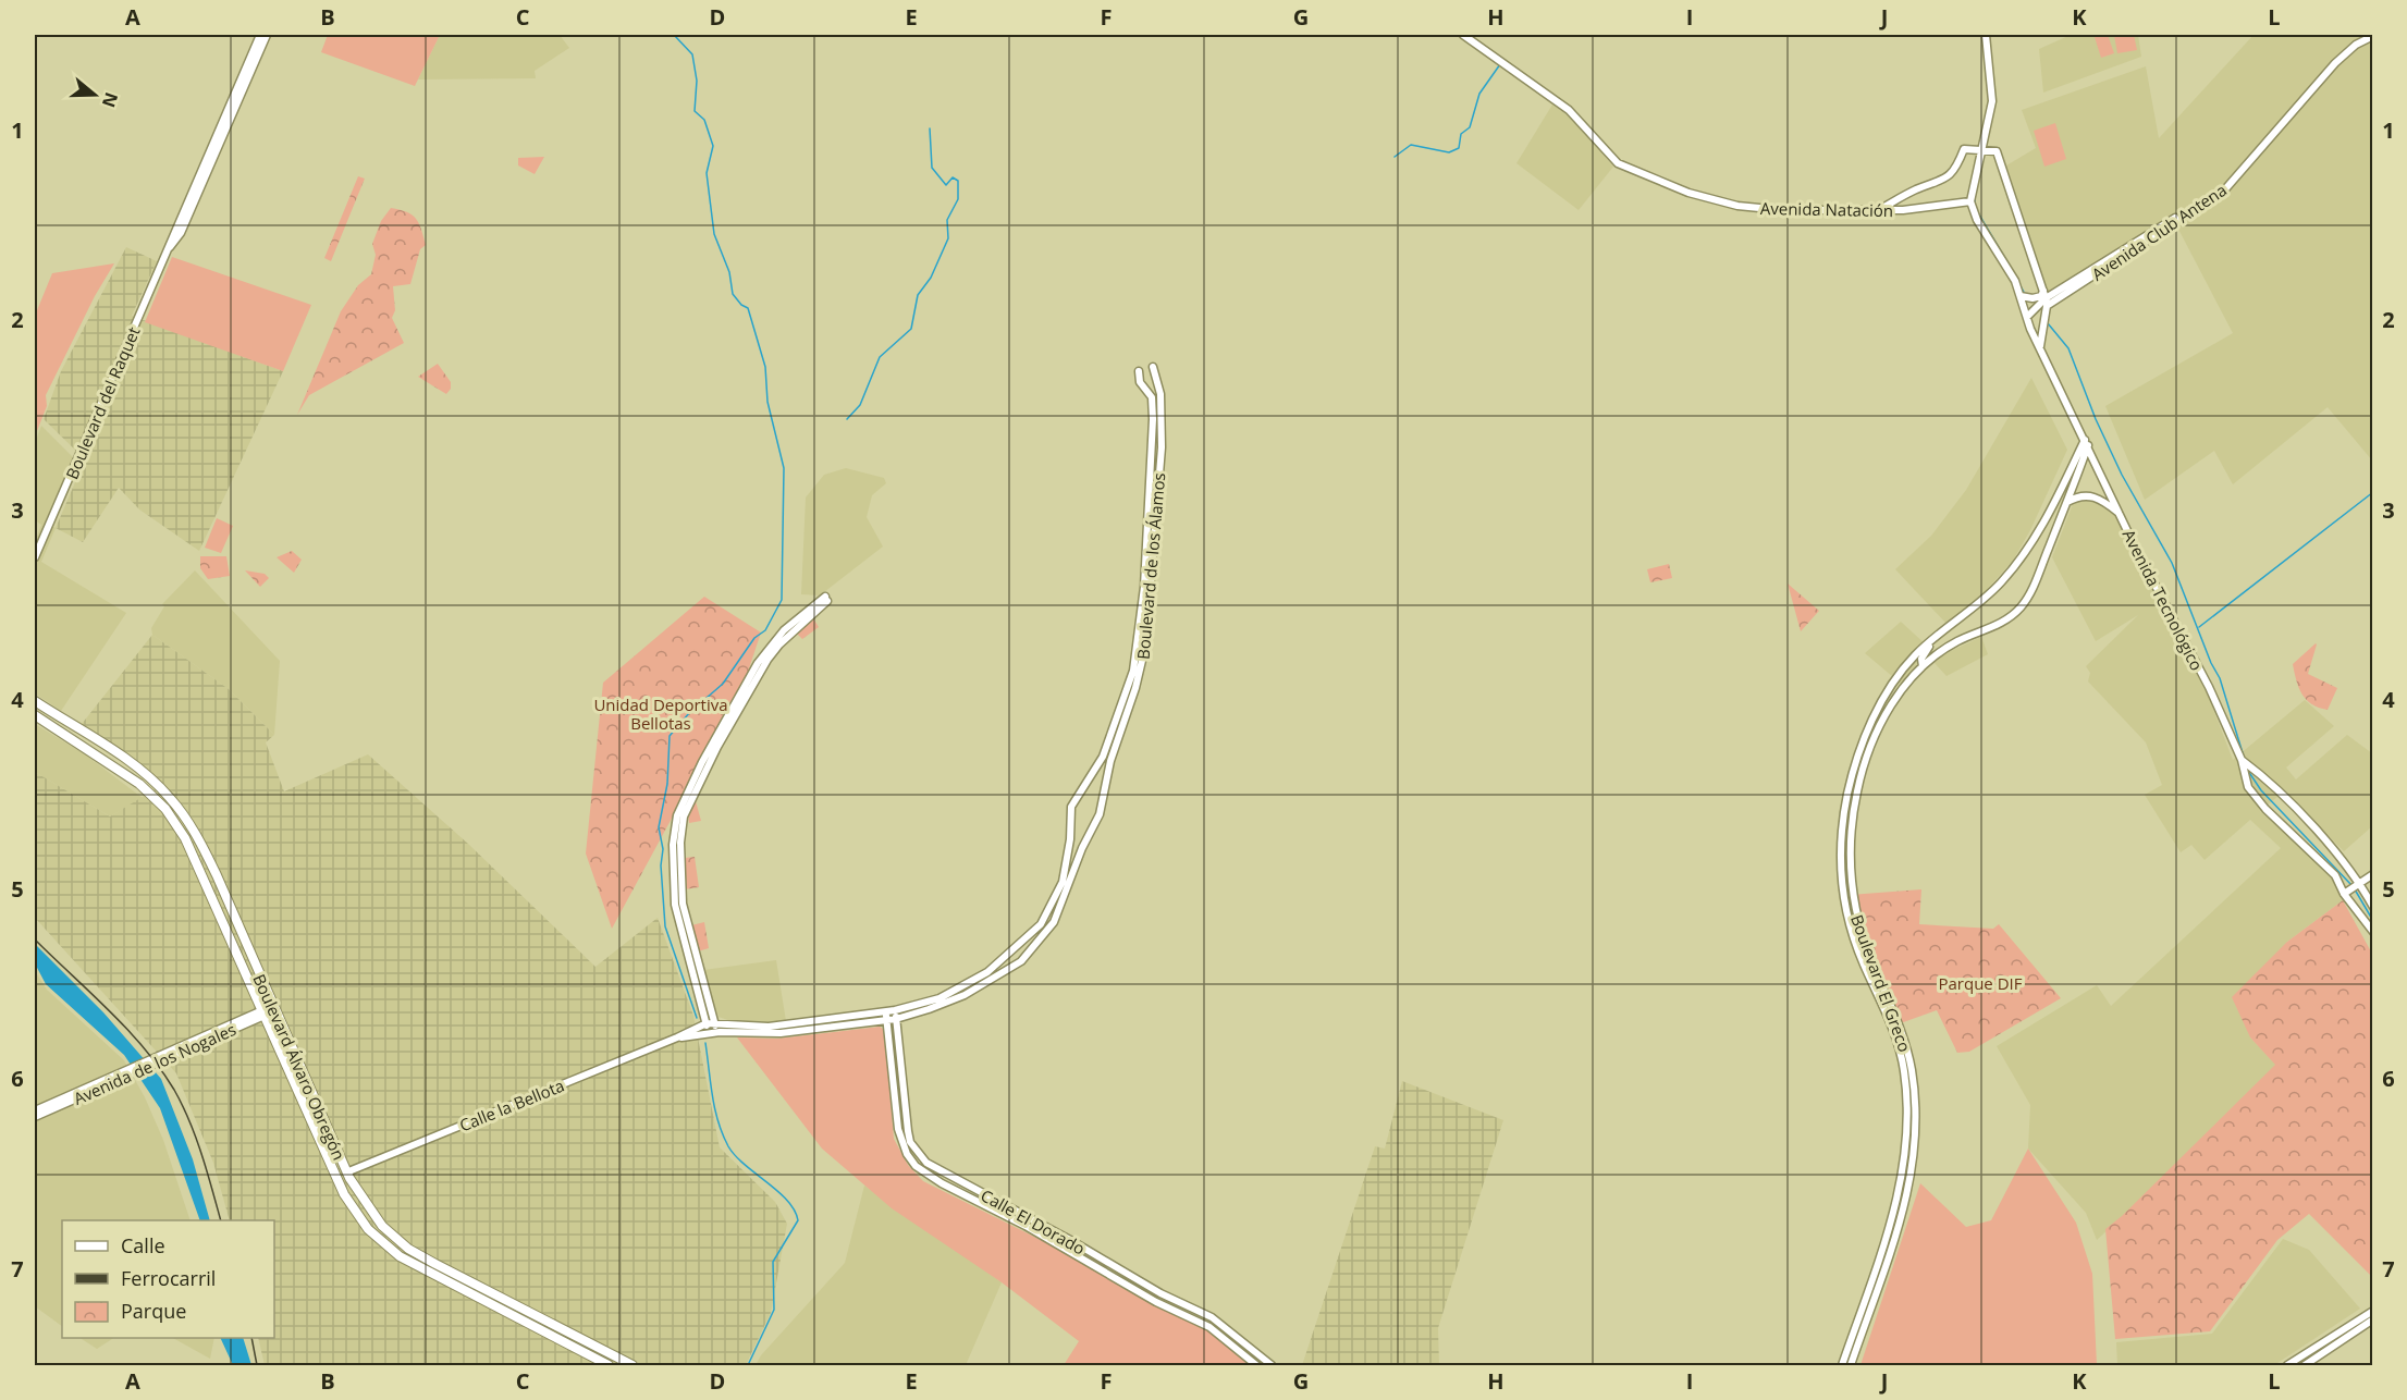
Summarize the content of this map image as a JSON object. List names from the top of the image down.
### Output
{
  "streets": {
    "highway": ["Boulevard Álvaro Obregón"],
    "street": [
      "Avenida Natación",
      "Avenida Club Antena",
      "Boulevard del Raquet",
      "Boulevard de los Álamos",
      "Avenida Tecnológico",
      "Boulevard El Greco",
      "Avenida de los Nogales",
      "Calle la Bellota",
      "Calle El Dorado"
    ]
  },
  "crossings": [
    ["Avenida Club Antena", "Avenida Tecnológico"],
    ["Boulevard de los Álamos", "Calle la Bellota"],
    ["Boulevard de los Álamos", "Calle El Dorado"],
    ["Avenida Tecnológico", "Boulevard El Greco"],
    ["Avenida de los Nogales", "Boulevard Álvaro Obregón"],
    ["Boulevard Álvaro Obregón", "Calle la Bellota"]
  ],
  "parks": ["Unidad Deportiva Bellotas", "Parque DIF"],
  "legend": ["Calle", "Ferrocarril", "Parque"],
  "north": "right",
  "grid": {
    "columns": [
      "A",
      "B",
      "C",
      "D",
      "E",
      "F",
      "G",
      "H",
      "I",
      "J",
      "K",
      "L"
    ],
    "rows": [
      "1",
      "2",
      "3",
      "4",
      "5",
      "6",
      "7"
    ]
  }
}
